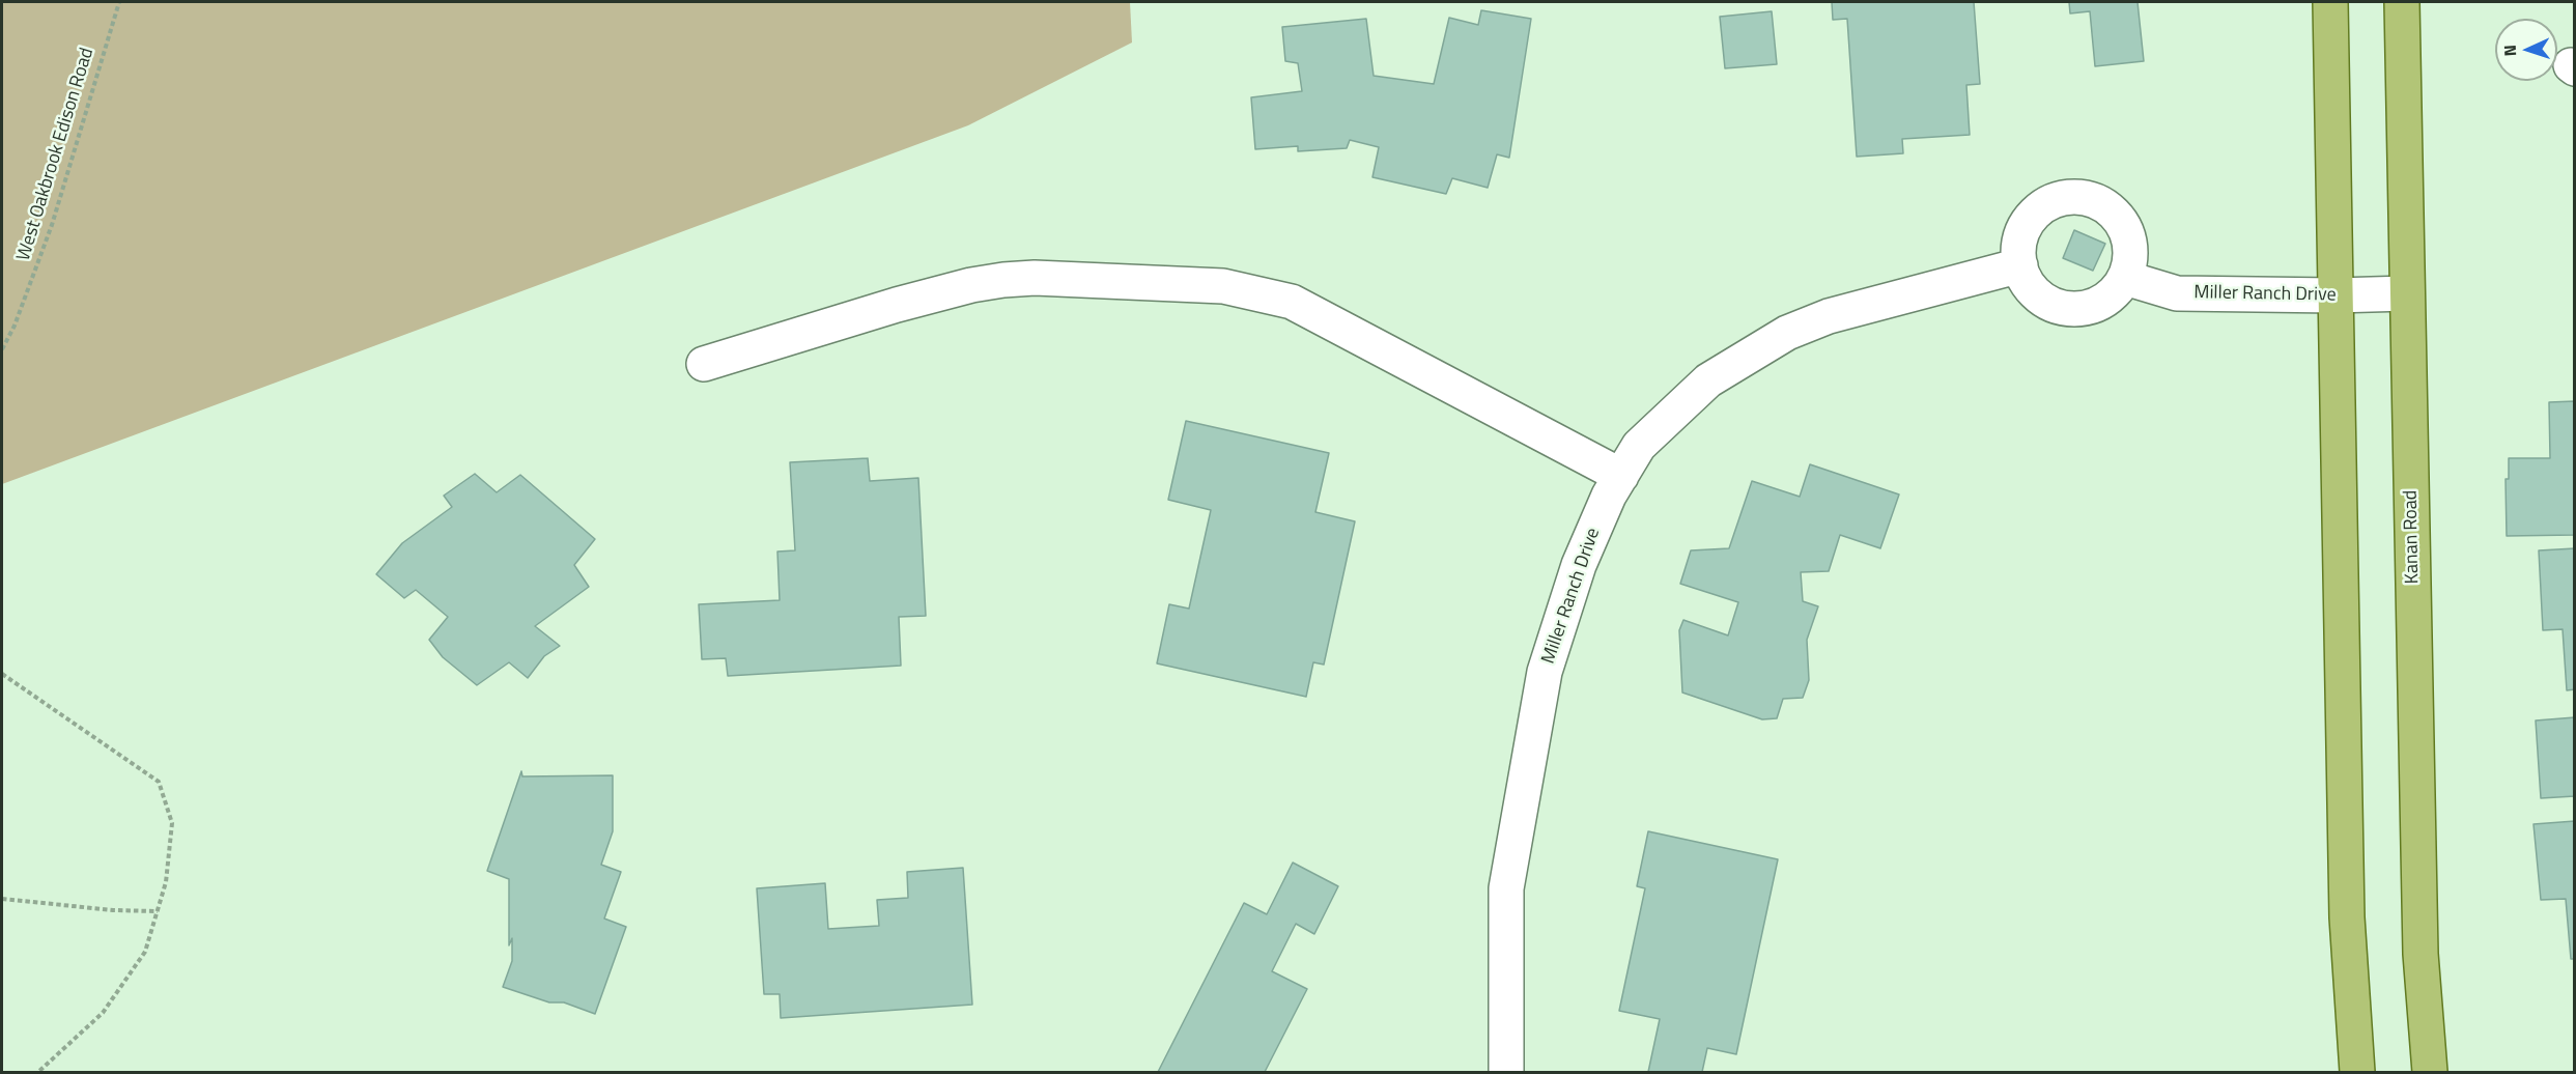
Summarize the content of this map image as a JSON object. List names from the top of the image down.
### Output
{
  "streets": {
    "main road": ["Kanan Road"],
    "street": ["Miller Ranch Drive"],
    "path": ["West Oakbrook Edison Road"]
  },
  "crossings": [
    ["Miller Ranch Drive", "Kanan Road"]
  ],
  "north": "left"
}
